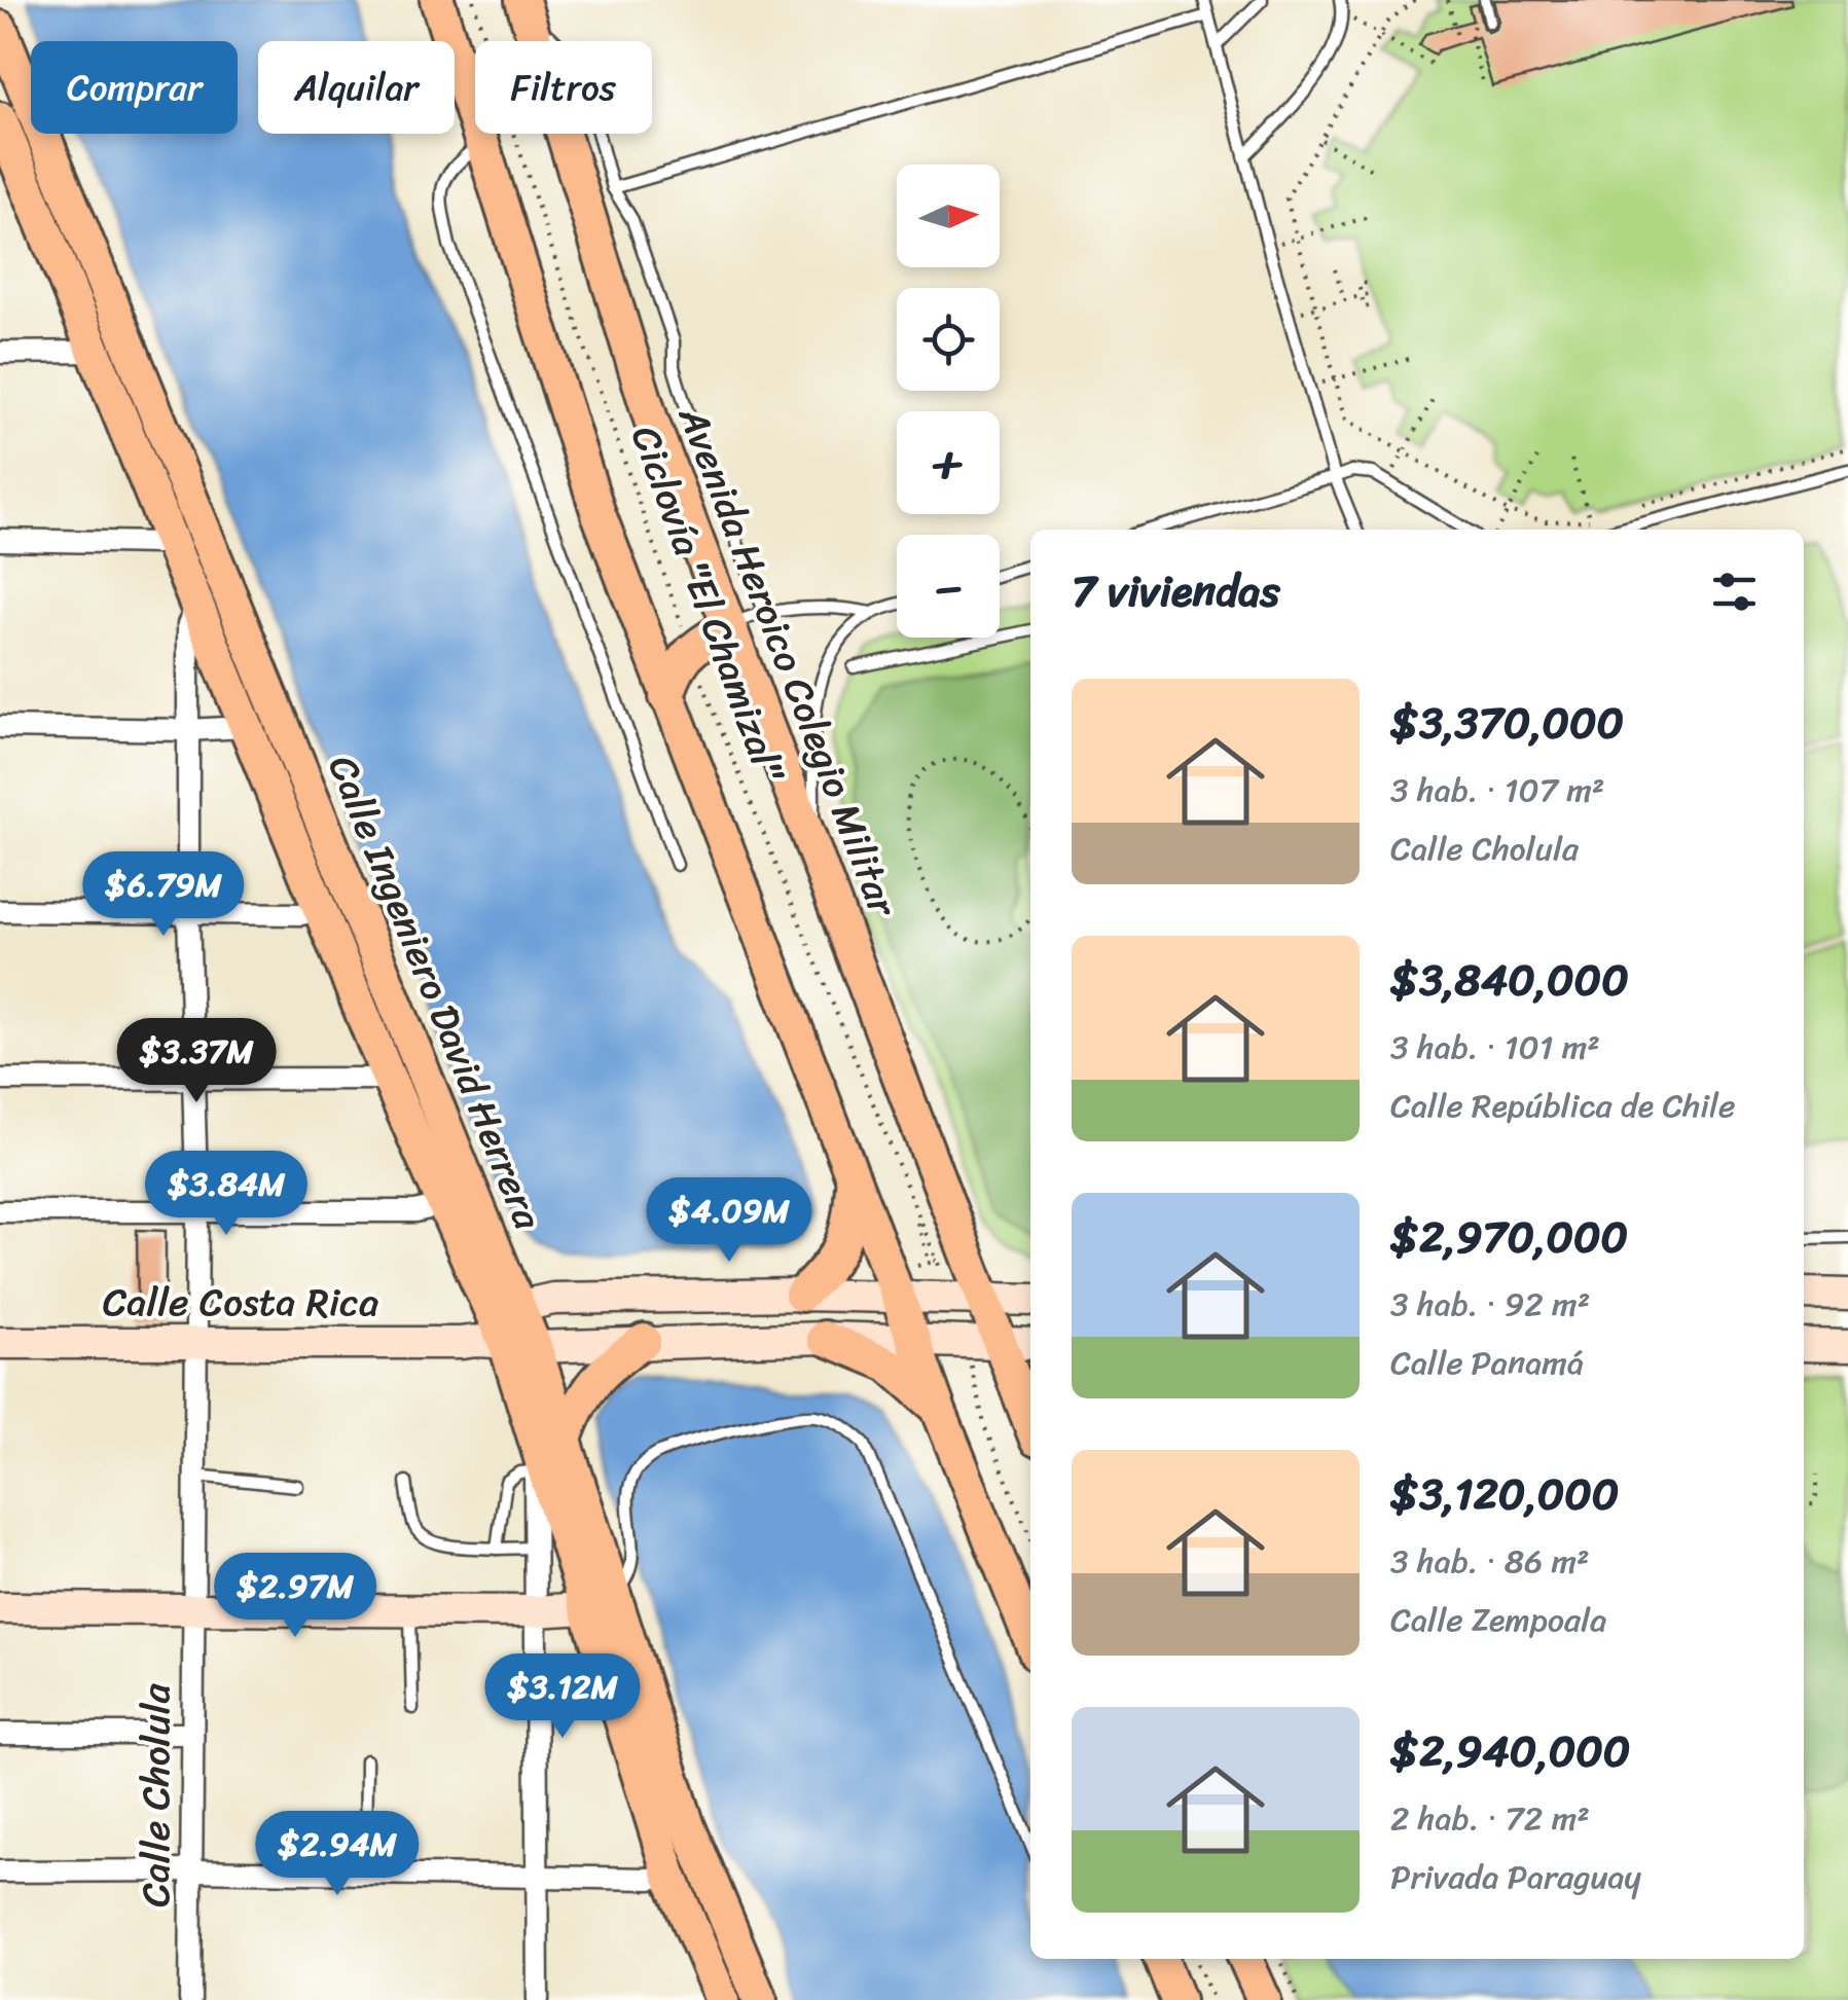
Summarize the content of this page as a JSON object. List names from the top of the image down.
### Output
{
  "streets": {
    "main road": ["Avenida Heroico Colegio Militar", "Calle Ingeniero David Herrera", "Calle Costa Rica"],
    "street": ["Calle Cholula"],
    "path": ["Ciclovía \"El Chamizal\""]
  },
  "crossings": [
    ["Avenida Heroico Colegio Militar", "Calle Costa Rica"],
    ["Calle Ingeniero David Herrera", "Calle Costa Rica"],
    ["Calle Ingeniero David Herrera", "Calle Cholula"],
    ["Calle Costa Rica", "Calle Cholula"]
  ],
  "north": "right",
  "page": {
    "chip": ["Comprar", "Alquilar", "Filtros"],
    "map_buttons": ["+", "−"],
    "heading": "7 viviendas",
    "list": [
      {
        "name": "$3,370,000",
        "note": "3 hab. · 107 m² · Calle Cholula"
      },
      {
        "name": "$3,840,000",
        "note": "3 hab. · 101 m² · Calle República de Chile"
      },
      {
        "name": "$2,970,000",
        "note": "3 hab. · 92 m² · Calle Panamá"
      },
      {
        "name": "$3,120,000",
        "note": "3 hab. · 86 m² · Calle Zempoala"
      },
      {
        "name": "$2,940,000",
        "note": "2 hab. · 72 m² · Privada Paraguay"
      }
    ],
    "price": [
      "$6.79M",
      "$3.37M",
      "$3.84M",
      "$4.09M",
      "$2.97M",
      "$3.12M",
      "$2.94M"
    ]
  }
}
